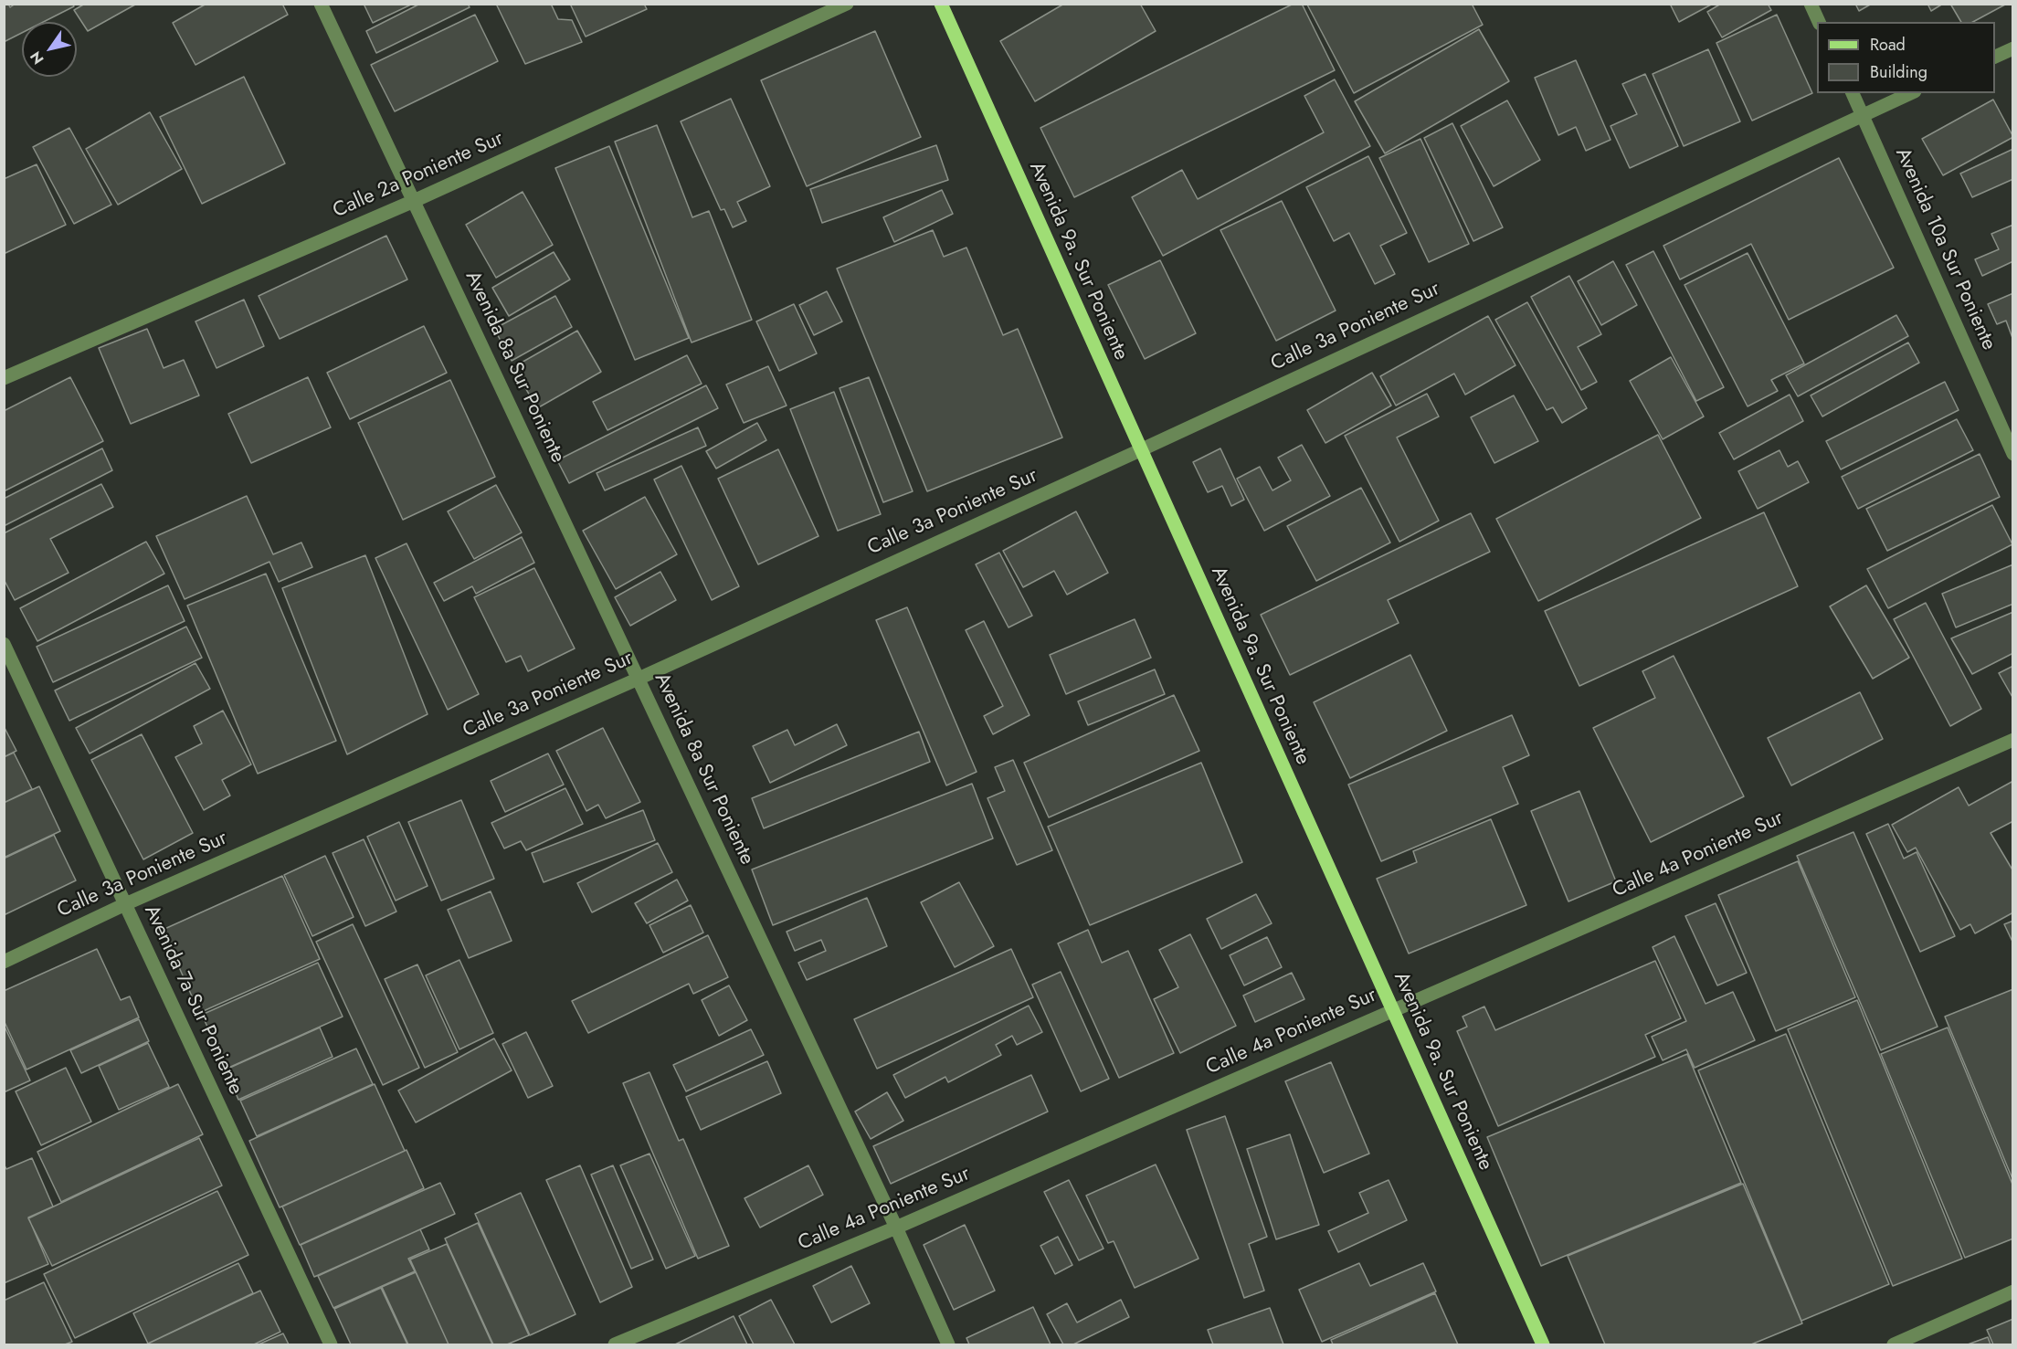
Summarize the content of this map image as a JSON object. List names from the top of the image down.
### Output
{
  "streets": {
    "main road": ["Avenida 9a. Sur Poniente"],
    "street": [
      "Calle 2a Poniente Sur",
      "Avenida 10a Sur Poniente",
      "Calle 3a Poniente Sur",
      "Avenida 8a Sur Poniente",
      "Calle 4a Poniente Sur",
      "Avenida 7a Sur Poniente"
    ]
  },
  "crossings": [
    ["Calle 2a Poniente Sur", "Avenida 8a Sur Poniente"],
    ["Avenida 10a Sur Poniente", "Calle 3a Poniente Sur"],
    ["Avenida 9a. Sur Poniente", "Calle 3a Poniente Sur"],
    ["Avenida 9a. Sur Poniente", "Calle 4a Poniente Sur"],
    ["Calle 3a Poniente Sur", "Avenida 8a Sur Poniente"],
    ["Calle 3a Poniente Sur", "Avenida 7a Sur Poniente"],
    ["Avenida 8a Sur Poniente", "Calle 4a Poniente Sur"]
  ],
  "legend": ["Road", "Building"],
  "north": "bottom left"
}
